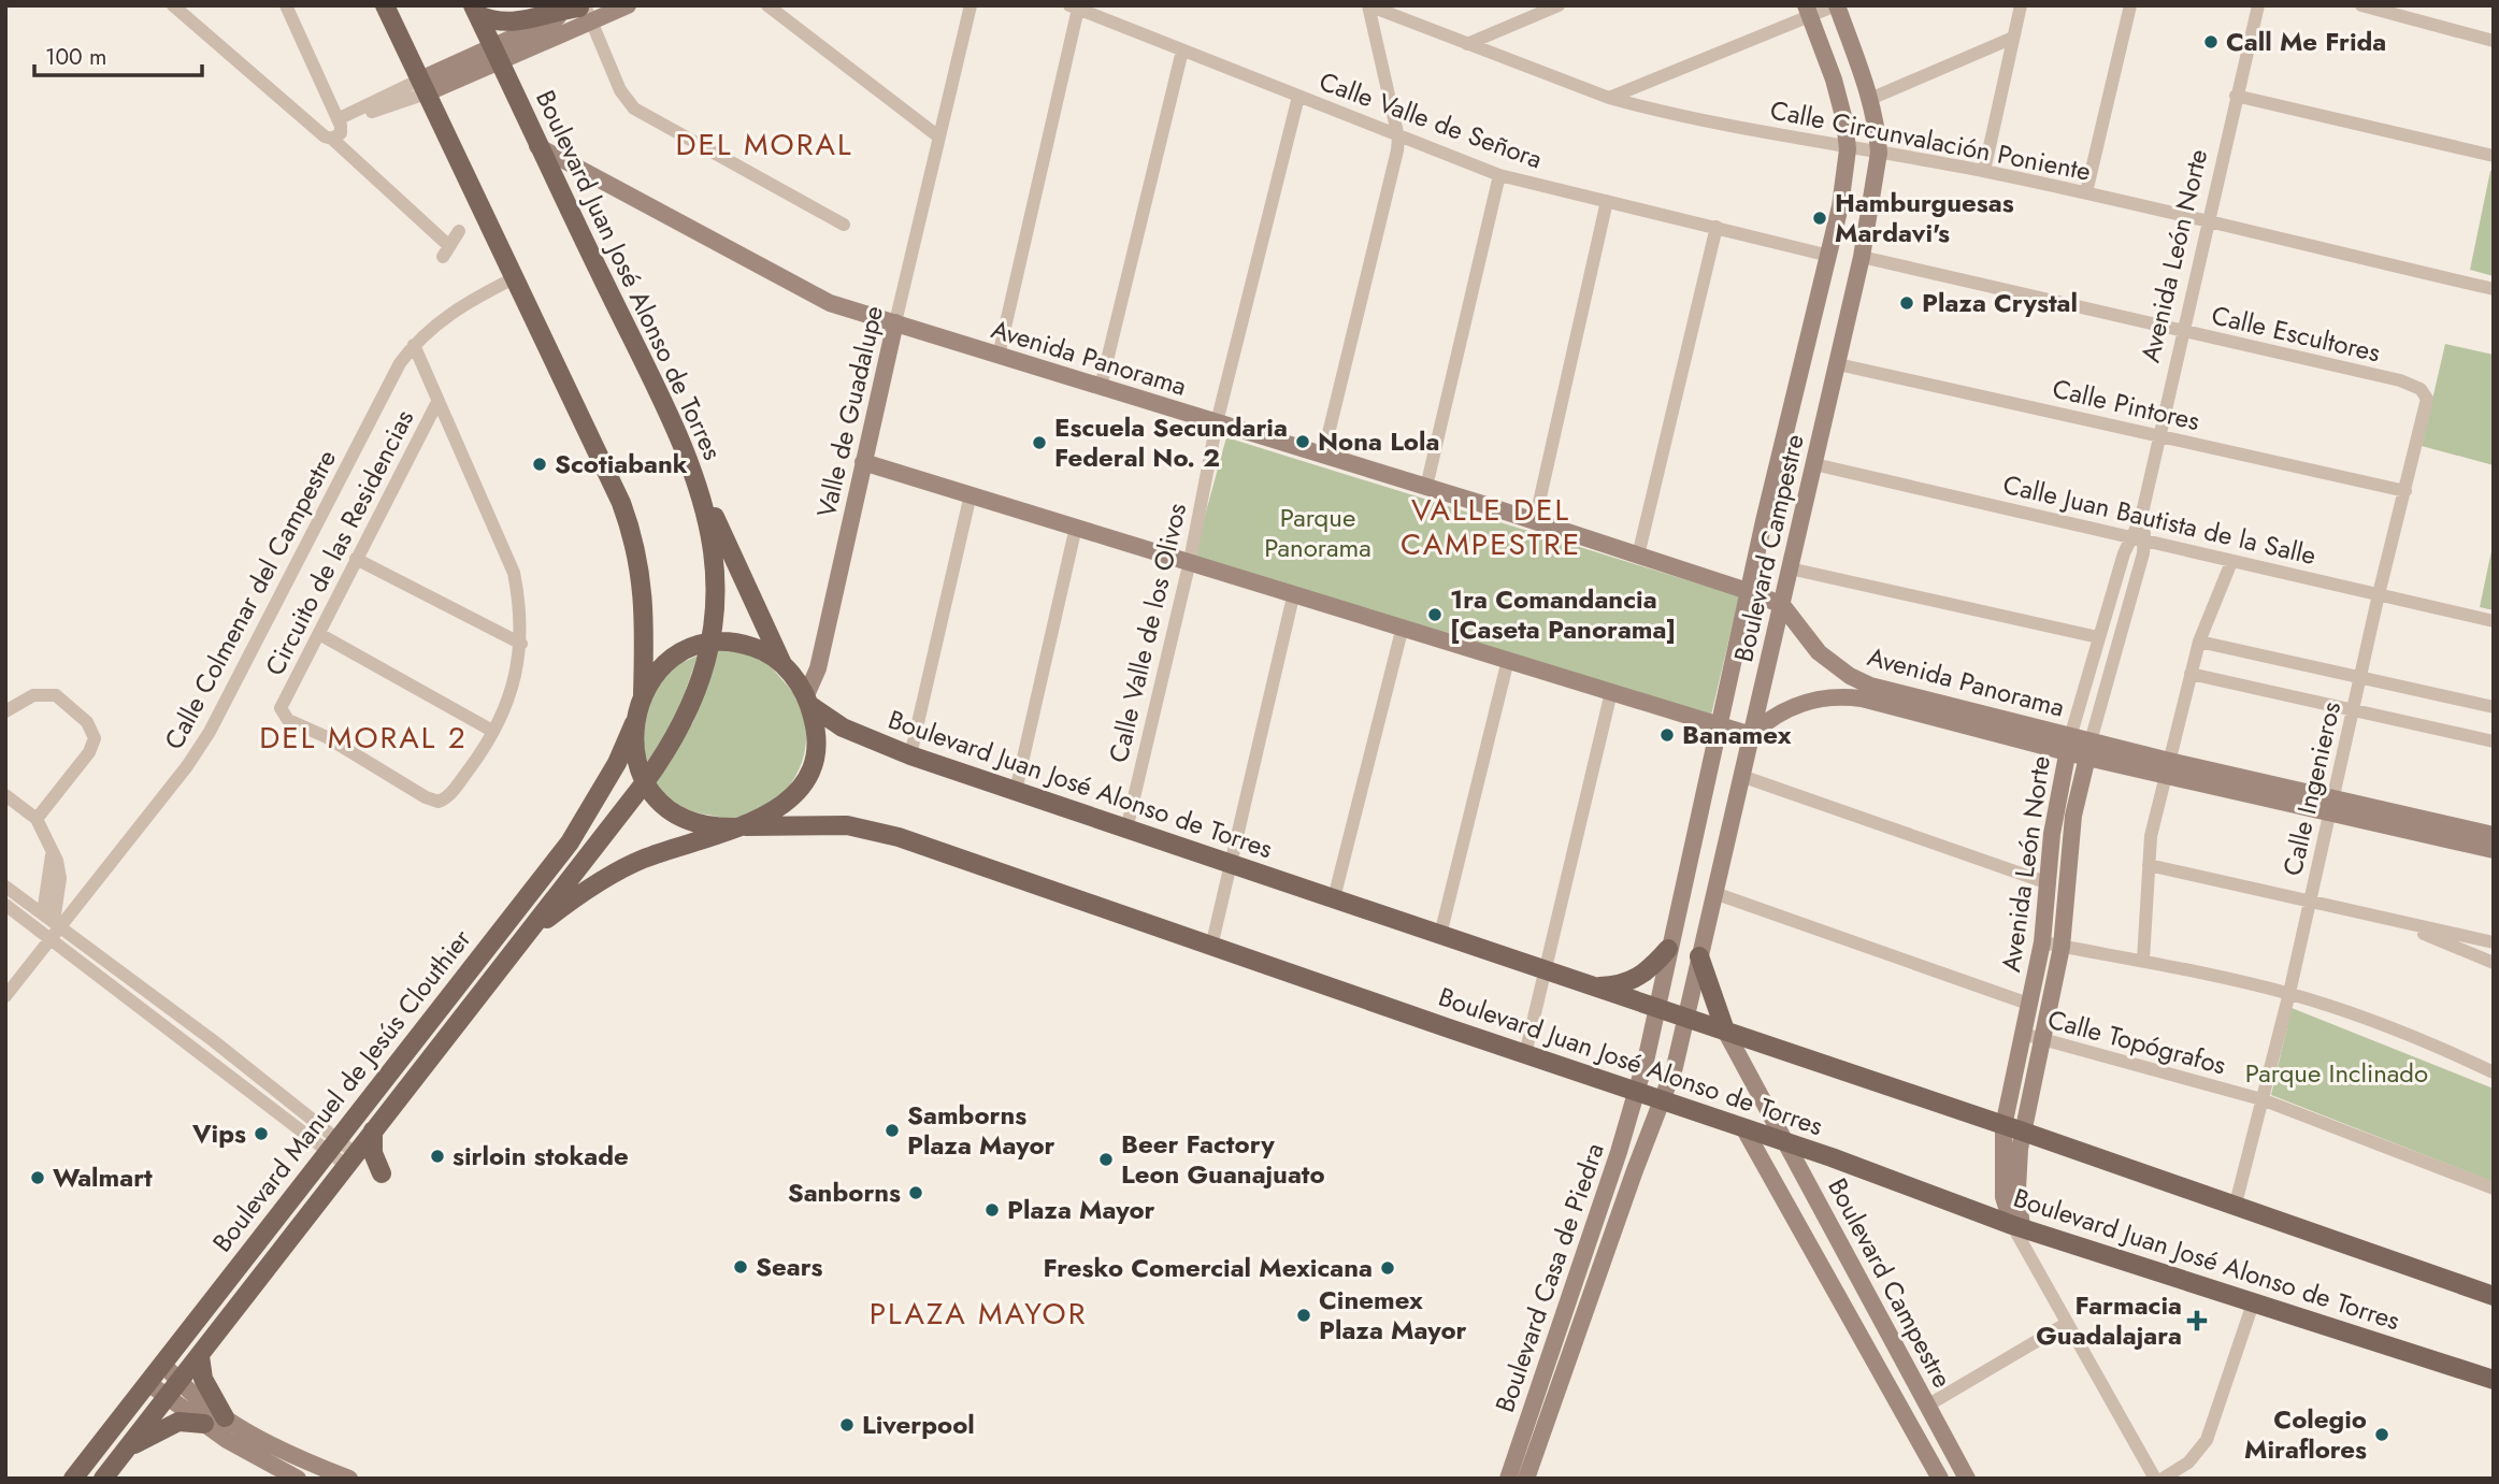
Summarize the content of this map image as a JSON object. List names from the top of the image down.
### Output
{
  "streets": {
    "main road": ["Boulevard Juan José Alonso de Torres", "Boulevard Manuel de Jesús Clouthier"],
    "street": [
      "Calle Valle de Señora",
      "Calle Circunvalación Poniente",
      "Avenida León Norte",
      "Calle Escultores",
      "Avenida Panorama",
      "Calle Pintores",
      "Valle de Guadalupe",
      "Calle Juan Bautista de la Salle",
      "Circuito de las Residencias",
      "Boulevard Campestre",
      "Calle Colmenar del Campestre",
      "Calle Valle de los Olivos",
      "Calle Ingenieros",
      "Calle Topógrafos",
      "Boulevard Casa de Piedra"
    ]
  },
  "crossings": [
    ["Calle Valle de Señora", "Boulevard Campestre"],
    ["Calle Valle de Señora", "Calle Valle de los Olivos"],
    ["Calle Circunvalación Poniente", "Avenida León Norte"],
    ["Calle Circunvalación Poniente", "Boulevard Campestre"],
    ["Avenida León Norte", "Boulevard Juan José Alonso de Torres"],
    ["Avenida León Norte", "Calle Escultores"],
    ["Avenida León Norte", "Avenida Panorama"],
    ["Avenida León Norte", "Calle Pintores"],
    ["Avenida León Norte", "Calle Juan Bautista de la Salle"],
    ["Avenida León Norte", "Calle Topógrafos"],
    ["Boulevard Juan José Alonso de Torres", "Avenida Panorama"],
    ["Boulevard Juan José Alonso de Torres", "Valle de Guadalupe"],
    ["Boulevard Juan José Alonso de Torres", "Boulevard Campestre"],
    ["Boulevard Juan José Alonso de Torres", "Calle Valle de los Olivos"],
    ["Boulevard Juan José Alonso de Torres", "Calle Ingenieros"],
    ["Boulevard Juan José Alonso de Torres", "Boulevard Manuel de Jesús Clouthier"],
    ["Boulevard Juan José Alonso de Torres", "Boulevard Casa de Piedra"],
    ["Calle Escultores", "Boulevard Campestre"],
    ["Calle Escultores", "Calle Ingenieros"],
    ["Avenida Panorama", "Valle de Guadalupe"],
    ["Avenida Panorama", "Boulevard Campestre"],
    ["Avenida Panorama", "Calle Valle de los Olivos"],
    ["Avenida Panorama", "Calle Ingenieros"],
    ["Calle Pintores", "Boulevard Campestre"],
    ["Calle Pintores", "Calle Ingenieros"],
    ["Valle de Guadalupe", "Boulevard Manuel de Jesús Clouthier"],
    ["Calle Juan Bautista de la Salle", "Boulevard Campestre"],
    ["Calle Juan Bautista de la Salle", "Calle Ingenieros"],
    ["Circuito de las Residencias", "Calle Colmenar del Campestre"],
    ["Boulevard Campestre", "Boulevard Casa de Piedra"],
    ["Calle Ingenieros", "Calle Topógrafos"]
  ],
  "districts": [
    "DEL MORAL",
    "VALLE DEL CAMPESTRE",
    "DEL MORAL 2",
    "PLAZA MAYOR"
  ],
  "parks": ["Parque Panorama", "Parque Inclinado"],
  "places": {
    "other": [
      "Call Me Frida",
      "Hamburguesas Mardavi's",
      "Plaza Crystal",
      "Nona Lola",
      "Escuela Secundaria Federal No. 2",
      "Scotiabank",
      "1ra Comandancia [Caseta Panorama]",
      "Banamex",
      "Samborns Plaza Mayor",
      "Vips",
      "sirloin stokade",
      "Beer Factory Leon Guanajuato",
      "Walmart",
      "Sanborns",
      "Plaza Mayor",
      "Sears",
      "Fresko Comercial Mexicana",
      "Cinemex Plaza Mayor",
      "Liverpool",
      "Colegio Miraflores"
    ],
    "health": ["Farmacia Guadalajara"]
  },
  "scale_bar": "100 m"
}
